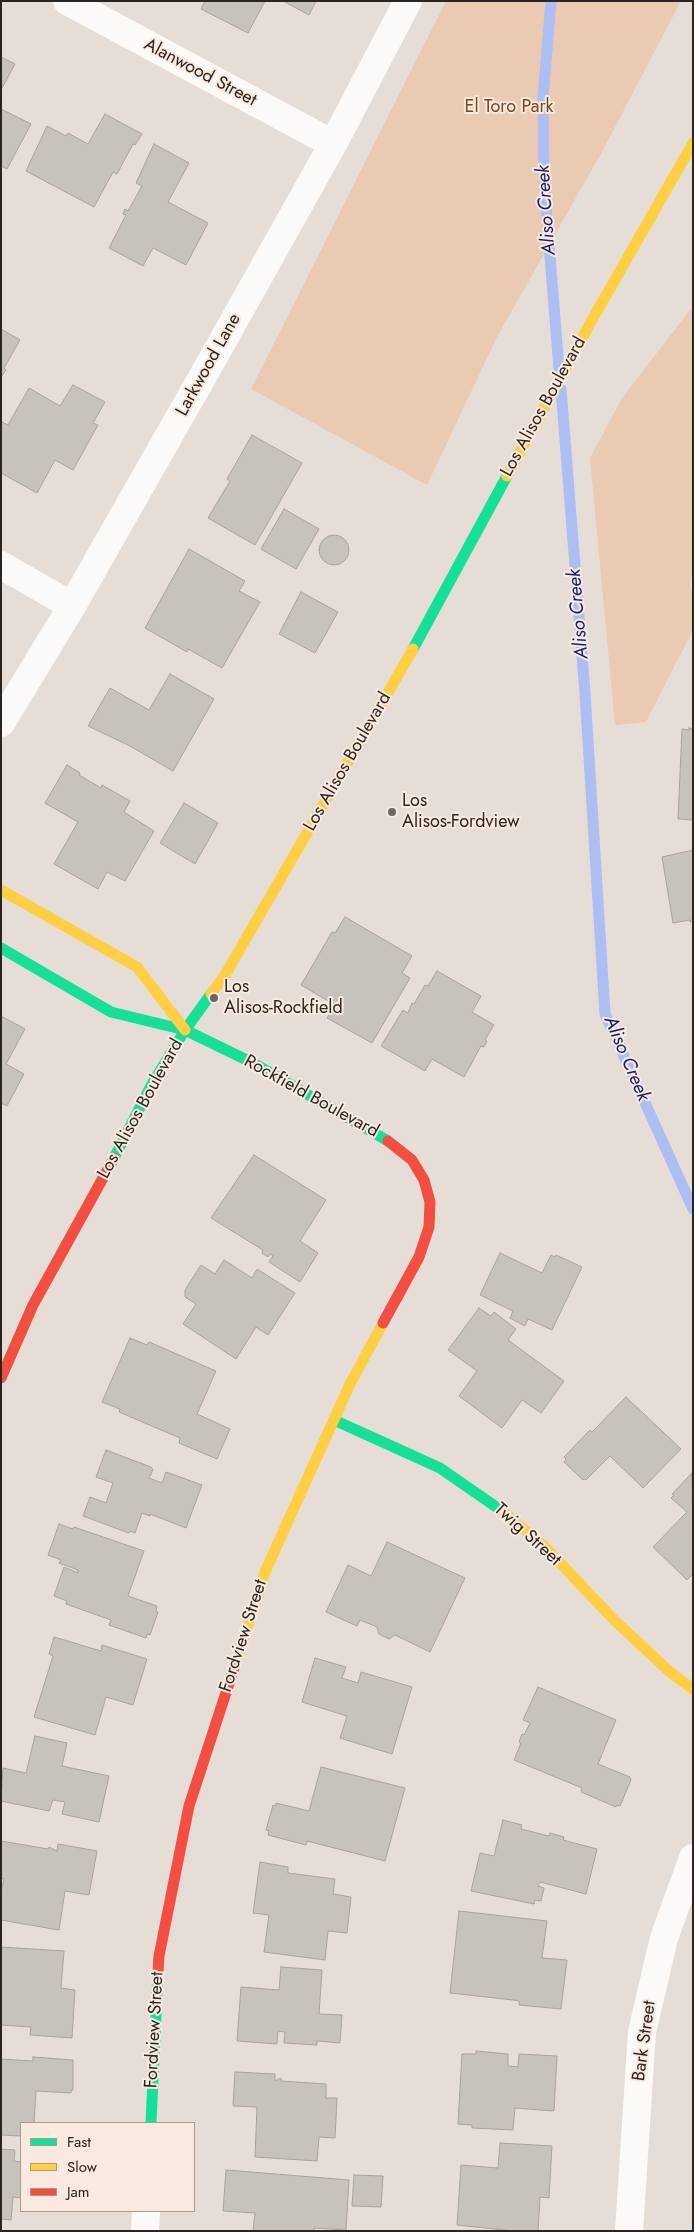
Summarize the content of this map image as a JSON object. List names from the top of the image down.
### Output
{
  "streets": {
    "main road": [
      "Los Alisos Boulevard",
      "Rockfield Boulevard",
      "Twig Street",
      "Fordview Street"
    ],
    "street": ["Alanwood Street", "Larkwood Lane", "Bark Street"]
  },
  "crossings": [
    ["Alanwood Street", "Larkwood Lane"],
    ["Los Alisos Boulevard", "Rockfield Boulevard"],
    ["Rockfield Boulevard", "Fordview Street"],
    ["Twig Street", "Fordview Street"]
  ],
  "water": ["Aliso Creek"],
  "parks": ["El Toro Park"],
  "places": ["Los Alisos-Fordview", "Los Alisos-Rockfield"],
  "legend": ["Fast", "Slow", "Jam"]
}
